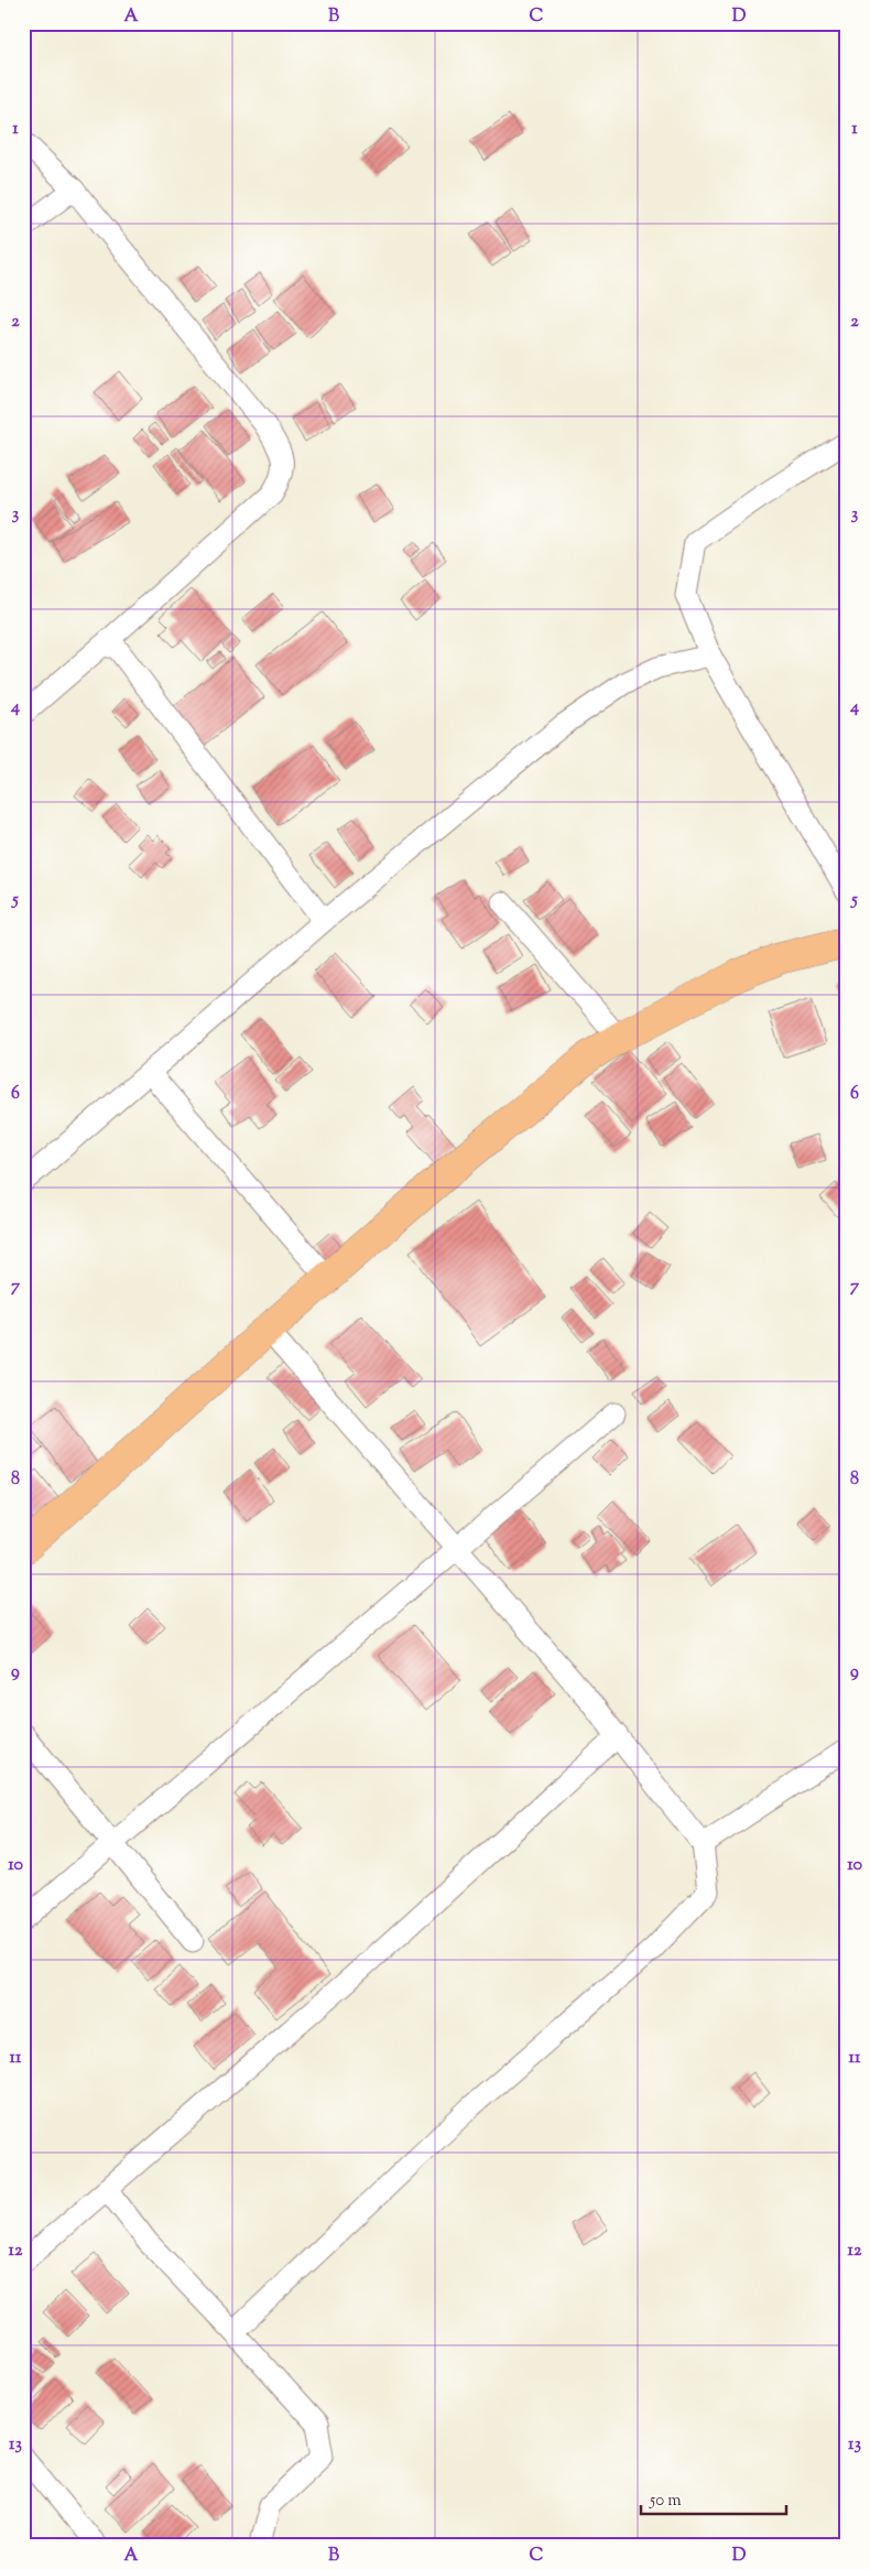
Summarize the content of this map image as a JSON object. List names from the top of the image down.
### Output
{
  "scale_bar": "50 m",
  "grid": {
    "columns": [
      "A",
      "B",
      "C",
      "D"
    ],
    "rows": [
      "1",
      "2",
      "3",
      "4",
      "5",
      "6",
      "7",
      "8",
      "9",
      "10",
      "11",
      "12",
      "13"
    ]
  }
}
